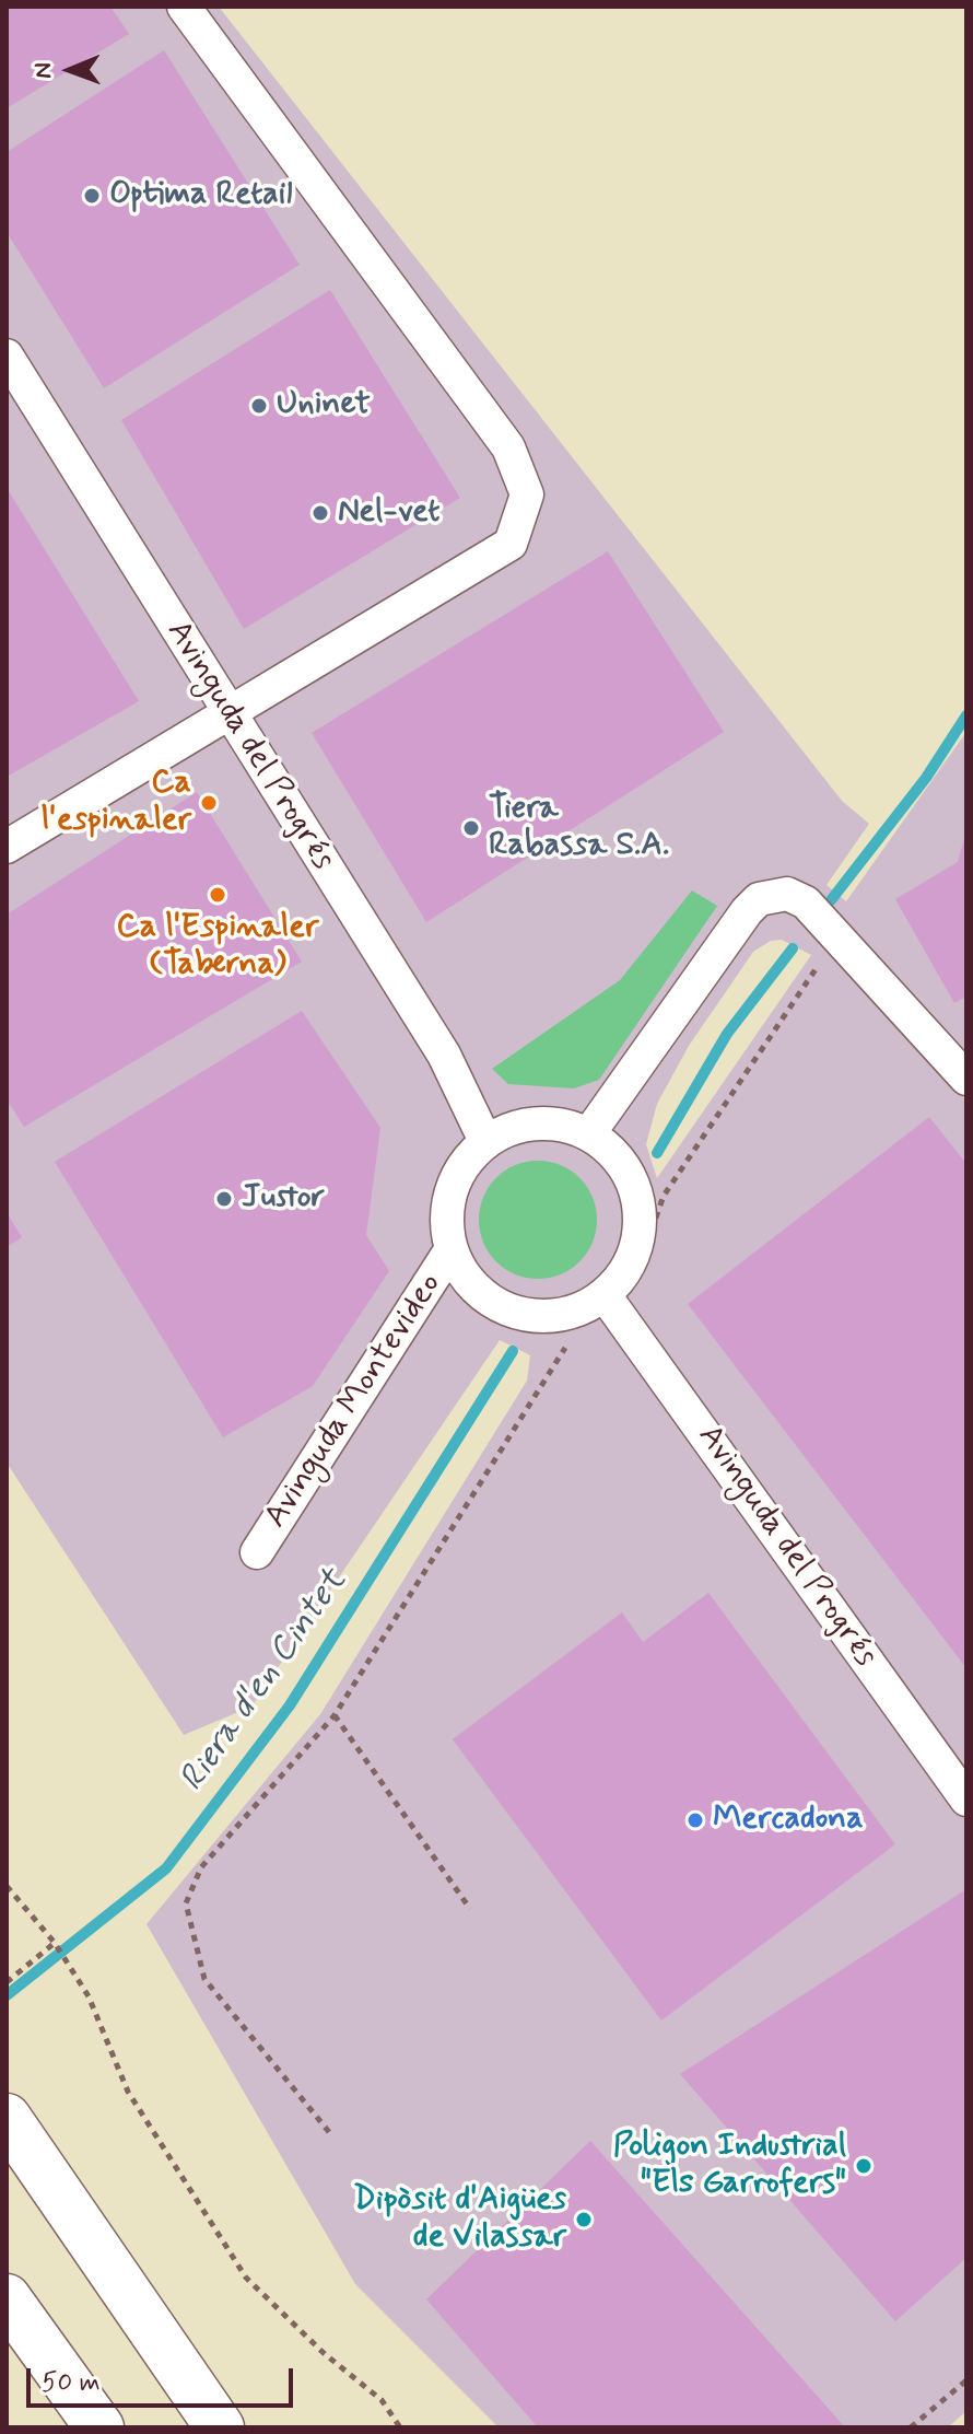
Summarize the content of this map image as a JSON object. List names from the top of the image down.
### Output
{
  "streets": {
    "street": ["Avinguda del Progrés", "Avinguda Montevideo"]
  },
  "crossings": [
    ["Avinguda del Progrés", "Avinguda Montevideo"]
  ],
  "water": ["Riera d'en Cintet"],
  "places": [
    "Optima Retail",
    "Uninet",
    "Nel-vet",
    "Ca l'espinaler",
    "Tiera Rabassa S.A.",
    "Ca l'Espinaler (Taberna)",
    "Justor",
    "Mercadona",
    "Poligon Industrial \"Els Garrofers\"",
    "Dipòsit d'Aigües de Vilassar"
  ],
  "scale_bar": "50 m",
  "north": "left"
}
